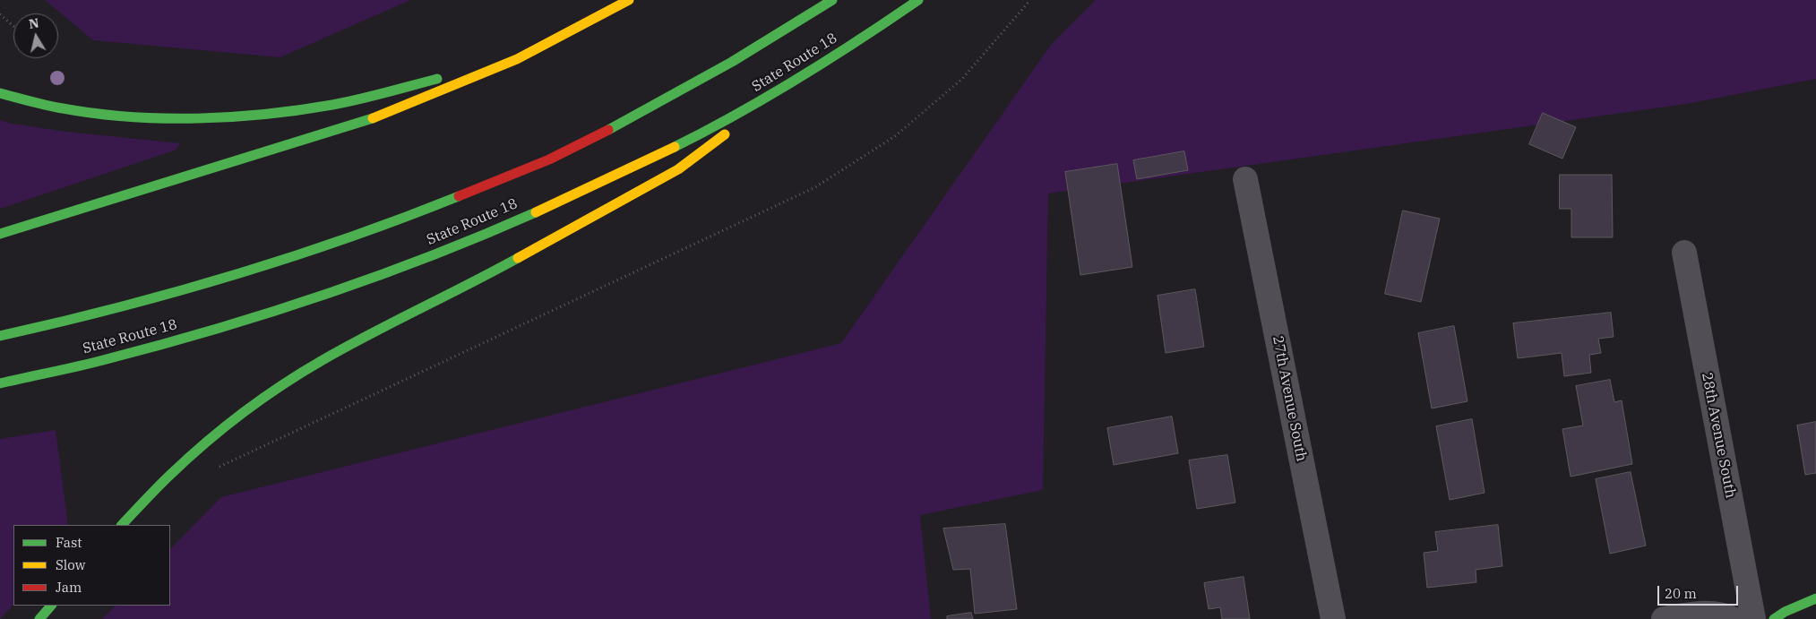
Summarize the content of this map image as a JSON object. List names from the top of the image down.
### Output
{
  "streets": {
    "main road": ["State Route 18"],
    "street": ["27th Avenue South", "28th Avenue South"]
  },
  "legend": ["Fast", "Slow", "Jam"],
  "scale_bar": "20 m",
  "north": "top"
}
